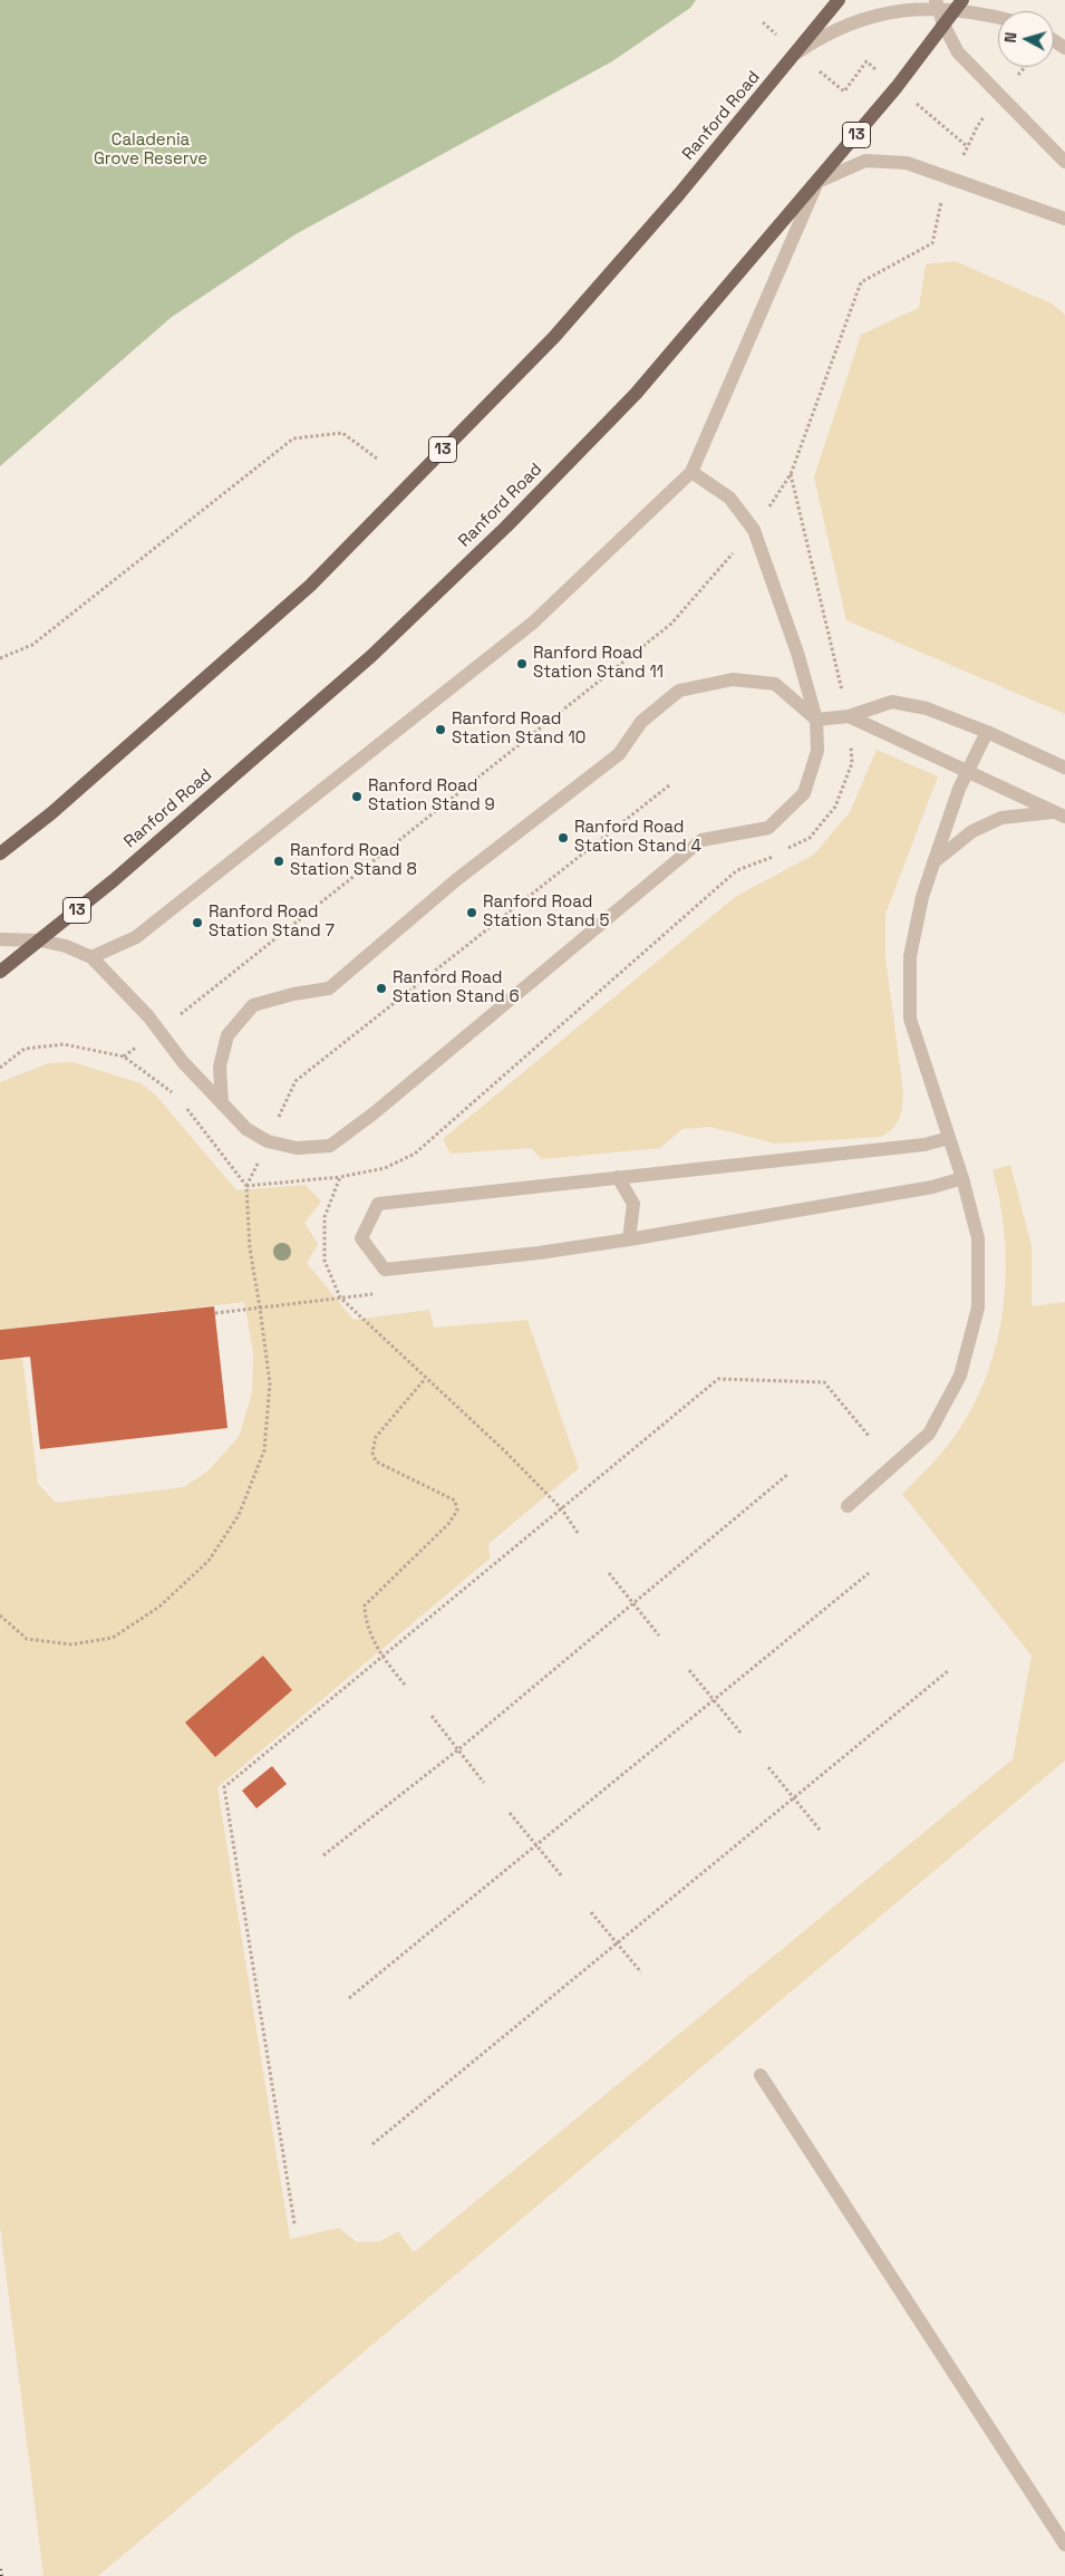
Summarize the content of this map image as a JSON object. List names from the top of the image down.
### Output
{
  "streets": {
    "main road": ["Ranford Road", "13"]
  },
  "parks": ["Caladenia Grove Reserve"],
  "places": [
    "Ranford Road Station Stand 11",
    "Ranford Road Station Stand 10",
    "Ranford Road Station Stand 9",
    "Ranford Road Station Stand 4",
    "Ranford Road Station Stand 8",
    "Ranford Road Station Stand 5",
    "Ranford Road Station Stand 7",
    "Ranford Road Station Stand 6"
  ],
  "north": "left"
}
